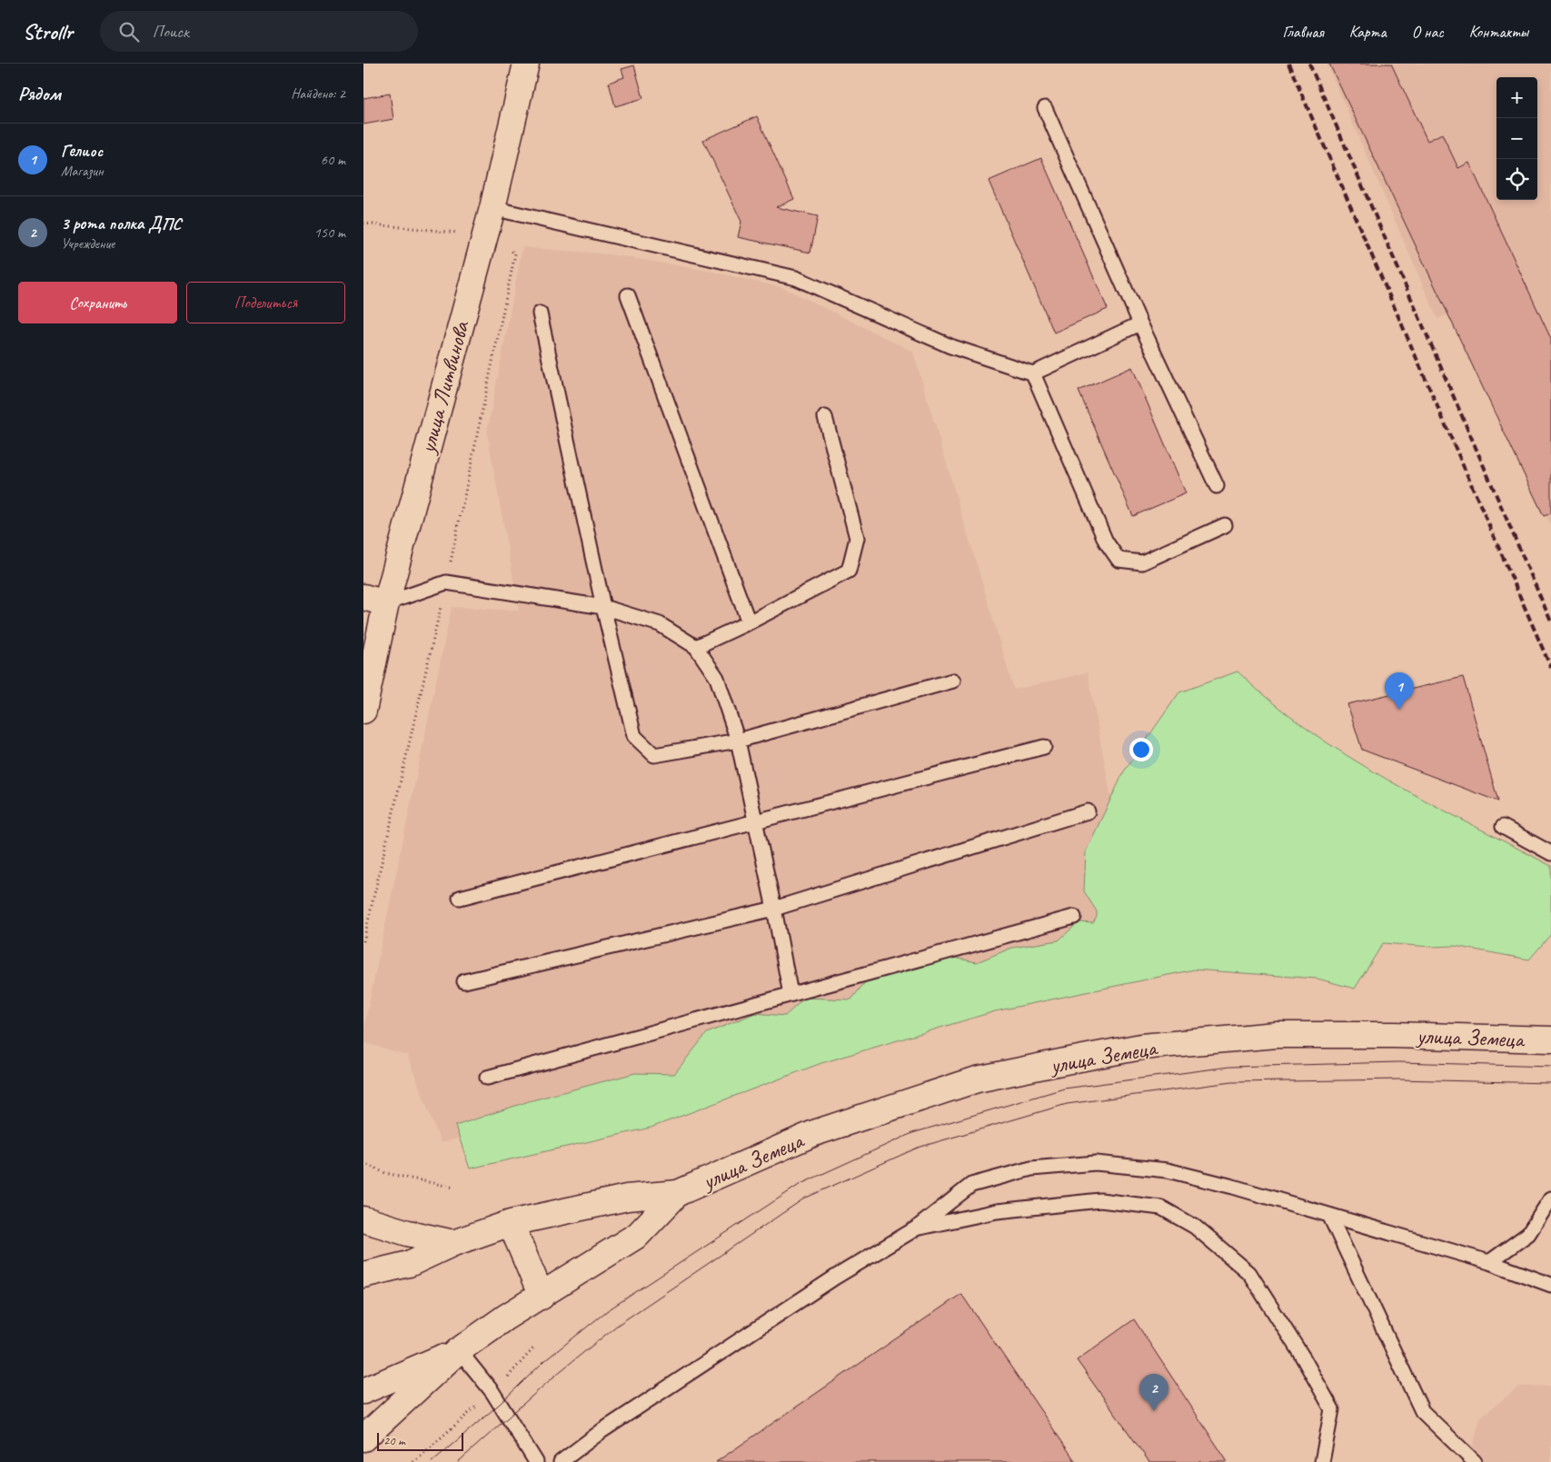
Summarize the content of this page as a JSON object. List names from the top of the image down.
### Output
{
  "streets": {
    "main road": ["улица Литвинова", "улица Земеца"]
  },
  "scale_bar": "20 m",
  "page": {
    "header": "Strollr",
    "search": "Поиск",
    "nav": [
      "Главная",
      "Карта",
      "О нас",
      "Контакты"
    ],
    "heading": ["Рядом", "Найдено: 2"],
    "map_buttons": ["+", "−"],
    "list": [
      {
        "mark": "1",
        "name": "Гелиос",
        "note": "Магазин",
        "value": "60 m"
      },
      {
        "mark": "2",
        "name": "3 рота полка ДПС",
        "note": "Учреждение",
        "value": "150 m"
      }
    ],
    "buttons": ["Сохранить", "Поделиться"],
    "pins": ["1", "2"],
    "scale": "20 m"
  }
}
